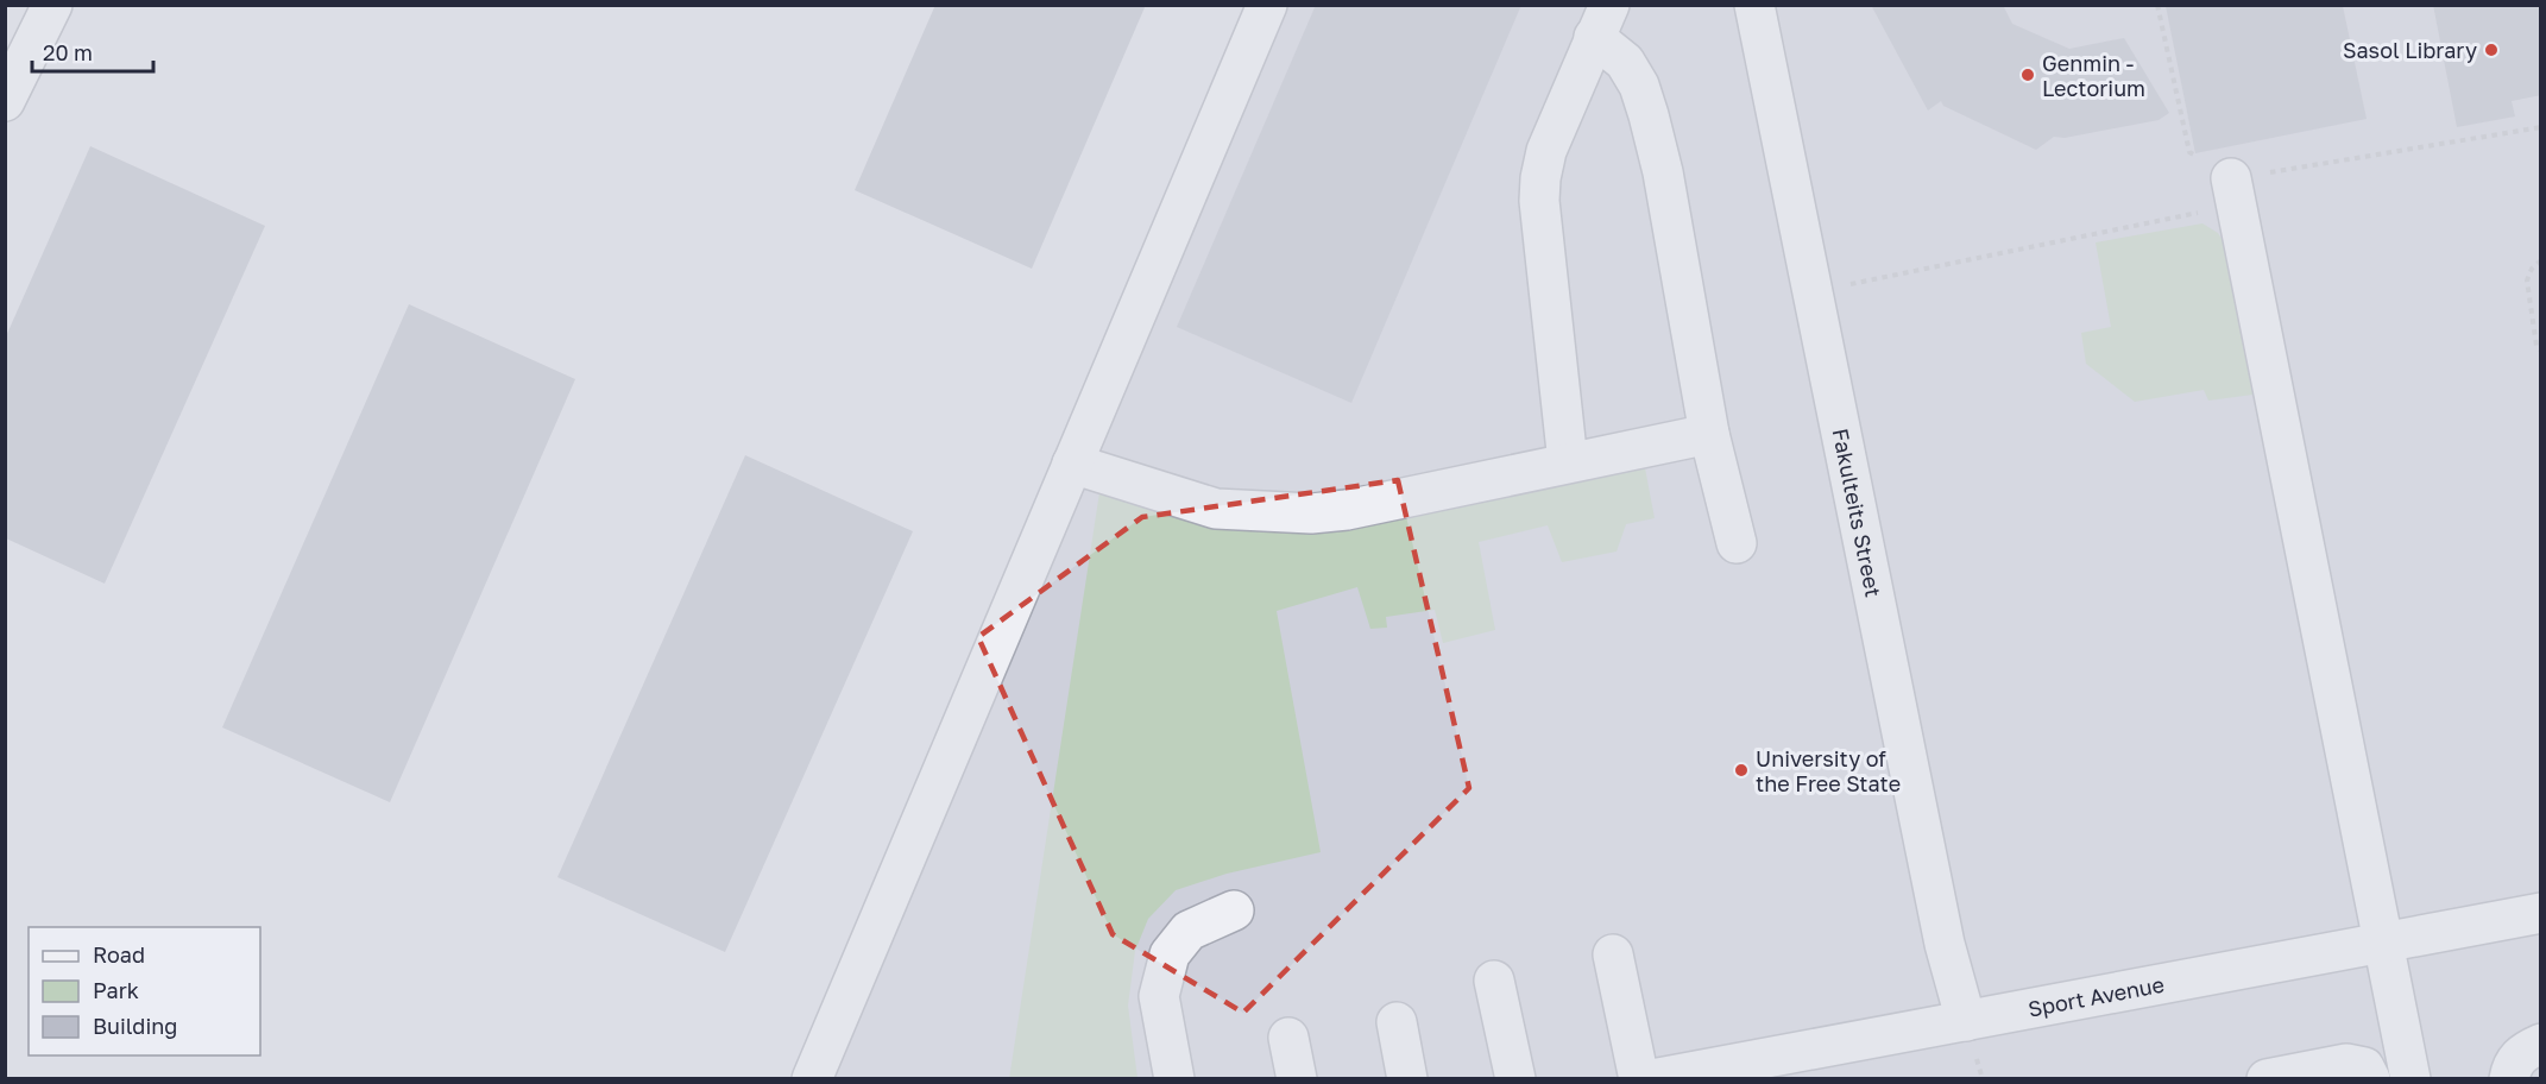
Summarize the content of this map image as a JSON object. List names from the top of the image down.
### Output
{
  "streets": {
    "street": ["Fakulteits Street", "Sport Avenue"]
  },
  "crossings": [
    ["Fakulteits Street", "Sport Avenue"]
  ],
  "places": ["Sasol Library", "Genmin - Lectorium", "University of the Free State"],
  "legend": ["Road", "Park", "Building"],
  "scale_bar": "20 m"
}
